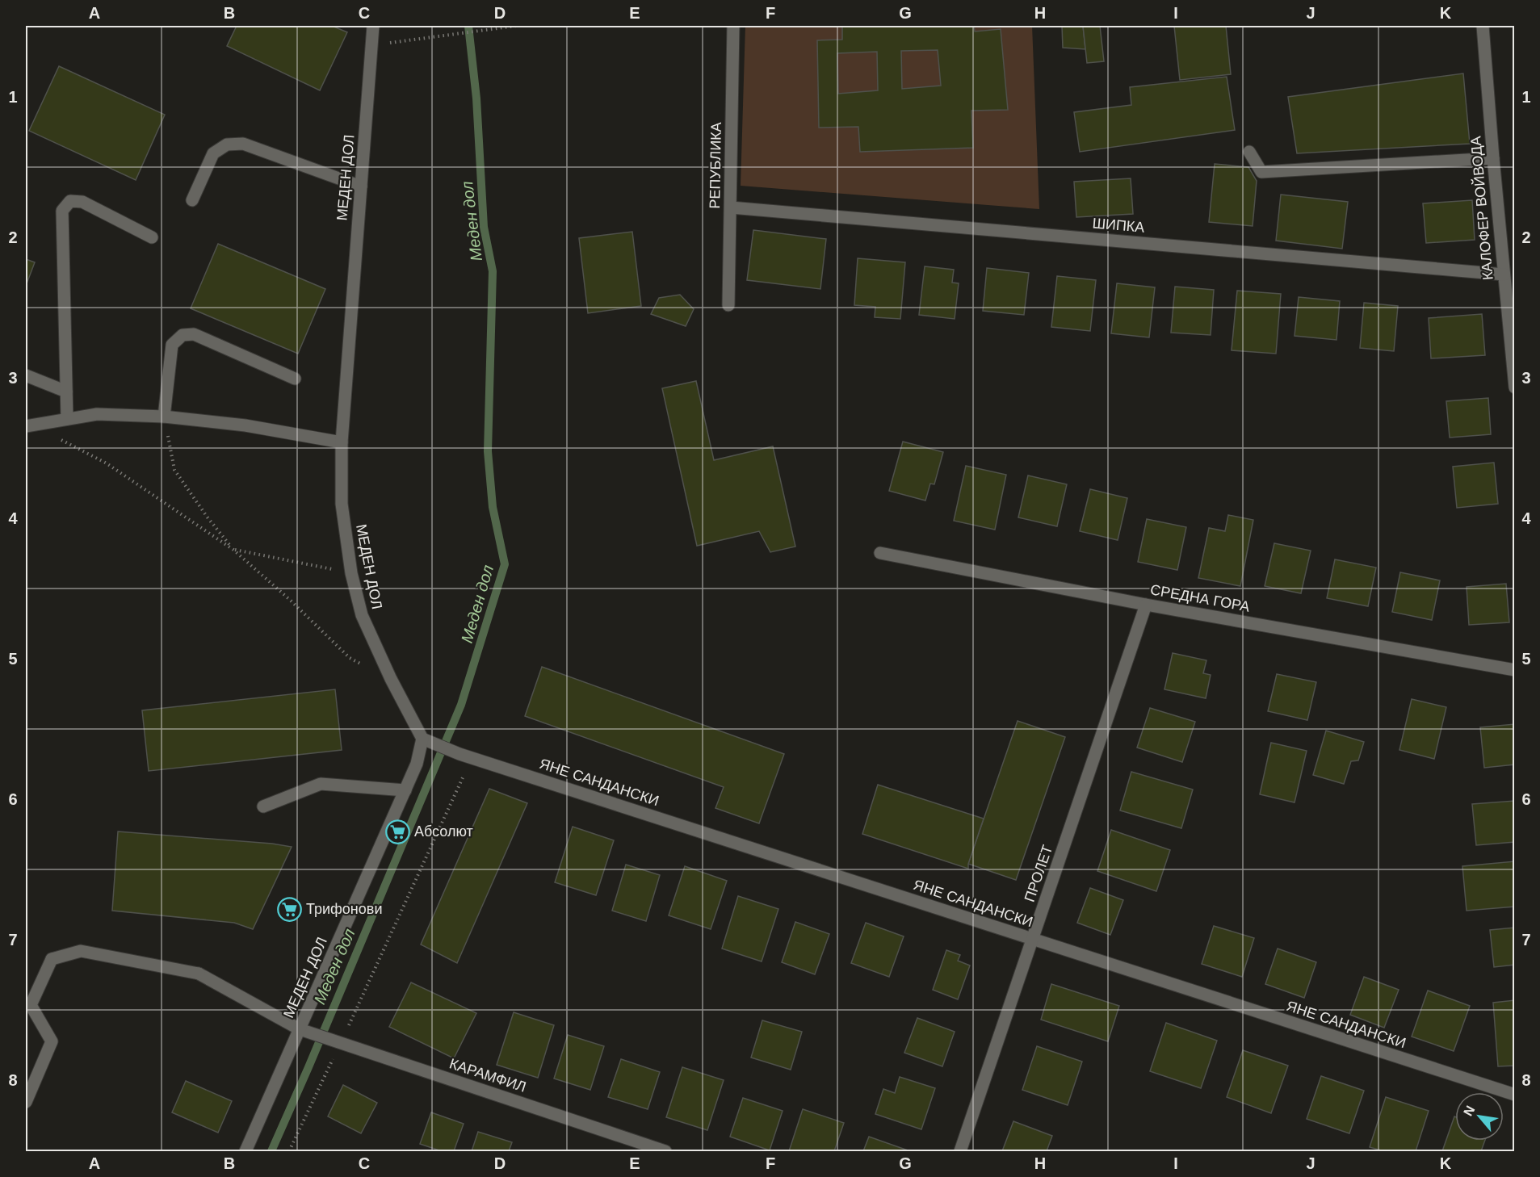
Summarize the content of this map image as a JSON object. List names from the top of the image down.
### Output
{
  "streets": {
    "street": [
      "РЕПУБЛИКА",
      "МЕДЕН ДОЛ",
      "КАЛОФЕР ВОЙВОДА",
      "ШИПКА",
      "СРЕДНА ГОРА",
      "ЯНЕ САНДАНСКИ",
      "ПРОЛЕТ",
      "КАРАМФИЛ"
    ]
  },
  "crossings": [
    ["РЕПУБЛИКА", "ШИПКА"],
    ["МЕДЕН ДОЛ", "ЯНЕ САНДАНСКИ"],
    ["МЕДЕН ДОЛ", "КАРАМФИЛ"],
    ["КАЛОФЕР ВОЙВОДА", "ШИПКА"],
    ["СРЕДНА ГОРА", "ПРОЛЕТ"],
    ["ЯНЕ САНДАНСКИ", "ПРОЛЕТ"]
  ],
  "water": ["Меден дол"],
  "places": {
    "supermarket": ["Абсолют", "Трифонови"]
  },
  "north": "top left",
  "grid": {
    "columns": [
      "A",
      "B",
      "C",
      "D",
      "E",
      "F",
      "G",
      "H",
      "I",
      "J",
      "K"
    ],
    "rows": [
      "1",
      "2",
      "3",
      "4",
      "5",
      "6",
      "7",
      "8"
    ]
  }
}
